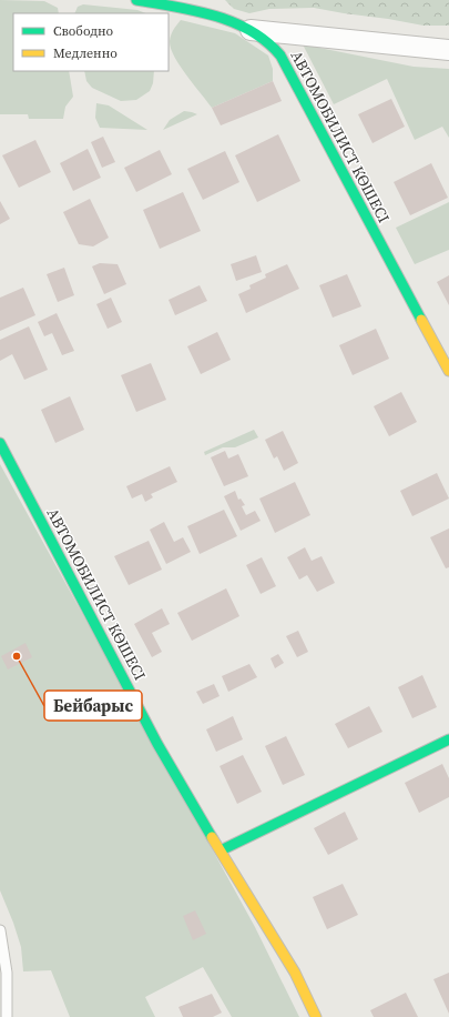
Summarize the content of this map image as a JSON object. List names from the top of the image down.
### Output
{
  "streets": {
    "street": ["АВТОМОБИЛИСТ КӨШЕСІ"]
  },
  "places": ["Бейбарыс"],
  "legend": ["Свободно", "Медленно"]
}
